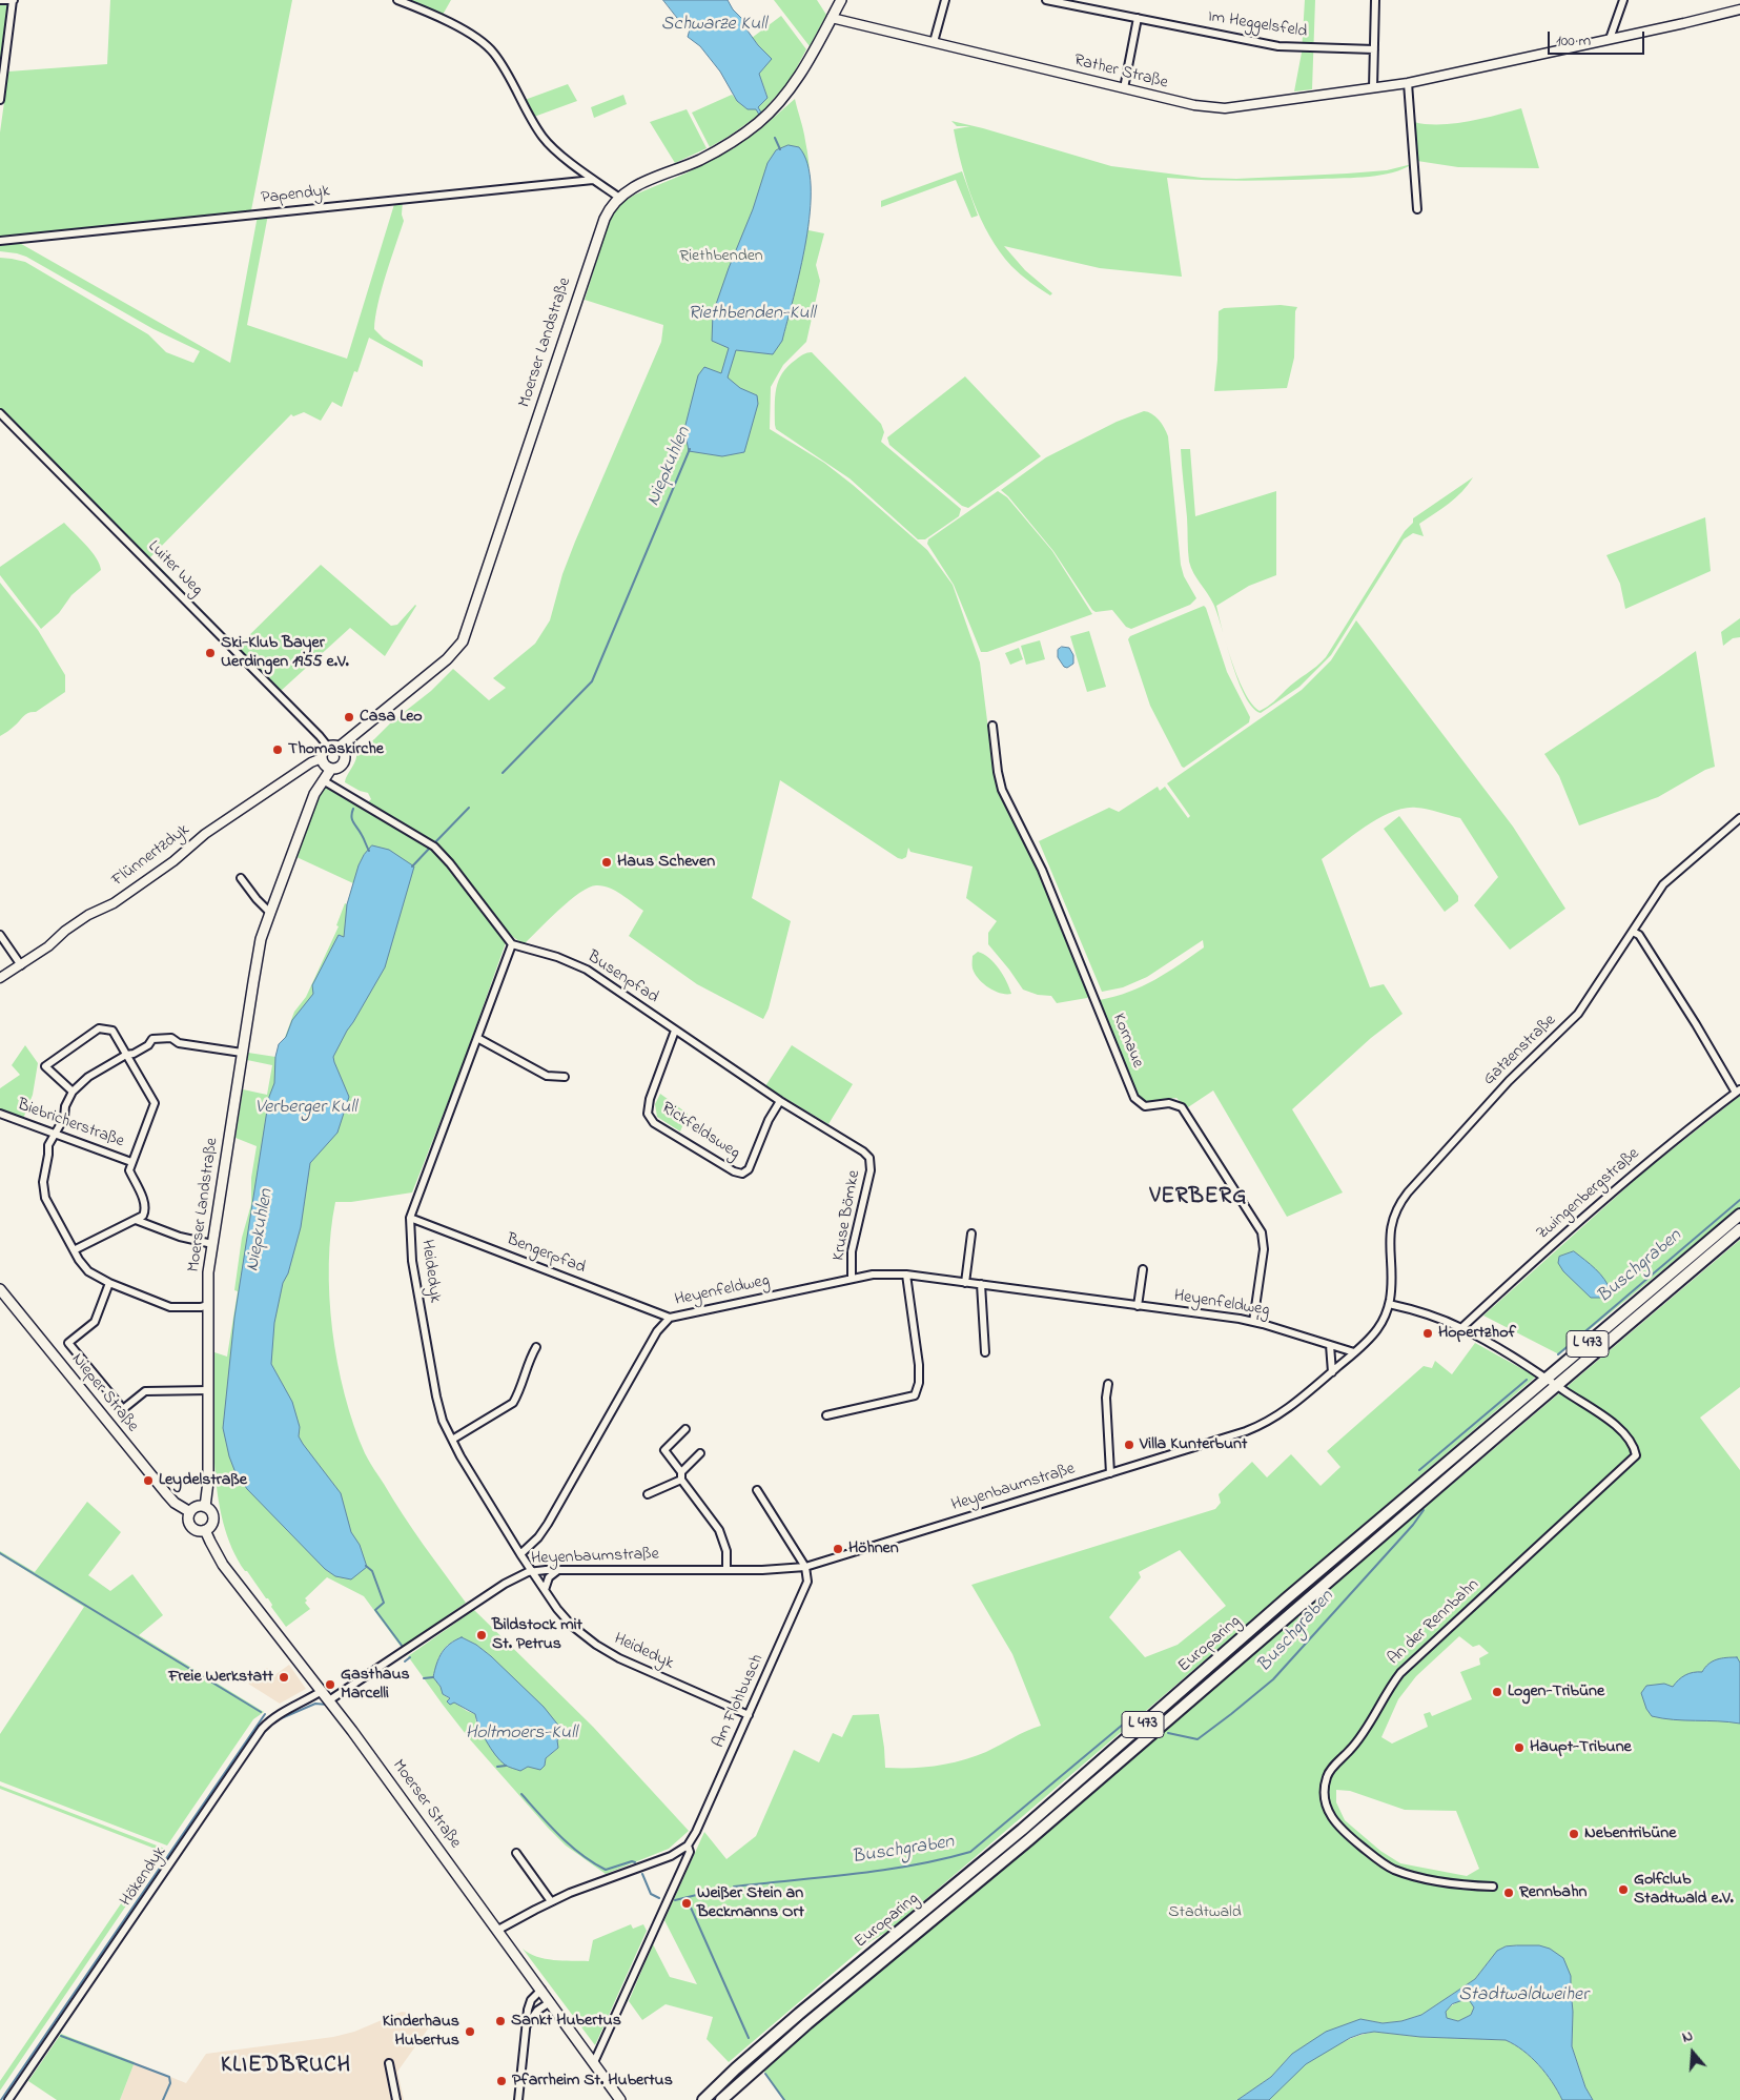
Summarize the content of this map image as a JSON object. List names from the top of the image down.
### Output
{
  "streets": {
    "main road": [
      "Moerser Landstraße",
      "L 473",
      "Nieper Straße",
      "Europaring",
      "Moerser Straße"
    ],
    "street": [
      "Im Heggelsfeld",
      "Rather Straße",
      "Papendyk",
      "Luiter Weg",
      "Flünnertzdyk",
      "Busenpfad",
      "Kornaue",
      "Gatzenstraße",
      "Biebricherstraße",
      "Rickfeldsweg",
      "Zwingenbergstraße",
      "Kruse Bömke",
      "Bengerpfad",
      "Heidedyk",
      "Heyenfeldweg",
      "Heyenbaumstraße",
      "An der Rennbahn",
      "Am Flohbusch",
      "Hökendyk"
    ]
  },
  "crossings": [
    ["Rather Straße", "Moerser Landstraße"],
    ["Moerser Landstraße", "Luiter Weg"],
    ["Moerser Landstraße", "Flünnertzdyk"],
    ["Moerser Landstraße", "Nieper Straße"],
    ["Moerser Landstraße", "Moerser Straße"],
    ["Luiter Weg", "Flünnertzdyk"],
    ["Busenpfad", "Rickfeldsweg"],
    ["Busenpfad", "Kruse Bömke"],
    ["Busenpfad", "Heidedyk"],
    ["Kornaue", "Heyenfeldweg"],
    ["Gatzenstraße", "Heyenbaumstraße"],
    ["Kruse Bömke", "Heyenfeldweg"],
    ["Bengerpfad", "Heidedyk"],
    ["Bengerpfad", "Heyenfeldweg"],
    ["Heidedyk", "Heyenfeldweg"],
    ["Heidedyk", "Heyenbaumstraße"],
    ["Heidedyk", "Am Flohbusch"],
    ["Heyenfeldweg", "Heyenbaumstraße"],
    ["Nieper Straße", "Moerser Straße"],
    ["Heyenbaumstraße", "Am Flohbusch"],
    ["Heyenbaumstraße", "Moerser Straße"],
    ["An der Rennbahn", "Europaring"],
    ["Am Flohbusch", "Moerser Straße"],
    ["Moerser Straße", "Hökendyk"]
  ],
  "districts": ["VERBERG", "KLIEDBRUCH"],
  "water": [
    "Schwarze Kull",
    "Riethbenden-Kull",
    "Niepkuhlen",
    "Verberger Kull",
    "Buschgraben",
    "Holtmoers-Kull",
    "Stadtwaldweiher"
  ],
  "parks": ["Riethbenden", "Stadtwald"],
  "places": [
    "Ski-Klub Bayer Uerdingen 1955 e.V.",
    "Casa Leo",
    "Thomaskirche",
    "Haus Scheven",
    "Hopertzhof",
    "Villa Kunterbunt",
    "Leydelstraße",
    "Höhnen",
    "Bildstock mit St. Petrus",
    "Freie Werkstatt",
    "Gasthaus Marcelli",
    "Logen-Tribüne",
    "Haupt-Tribune",
    "Nebentribüne",
    "Golfclub Stadtwald e.V.",
    "Rennbahn",
    "Weißer Stein an Beckmanns Ort",
    "Sankt Hubertus",
    "Kinderhaus Hubertus",
    "Pfarrheim St. Hubertus"
  ],
  "scale_bar": "100 m",
  "north": "top"
}
